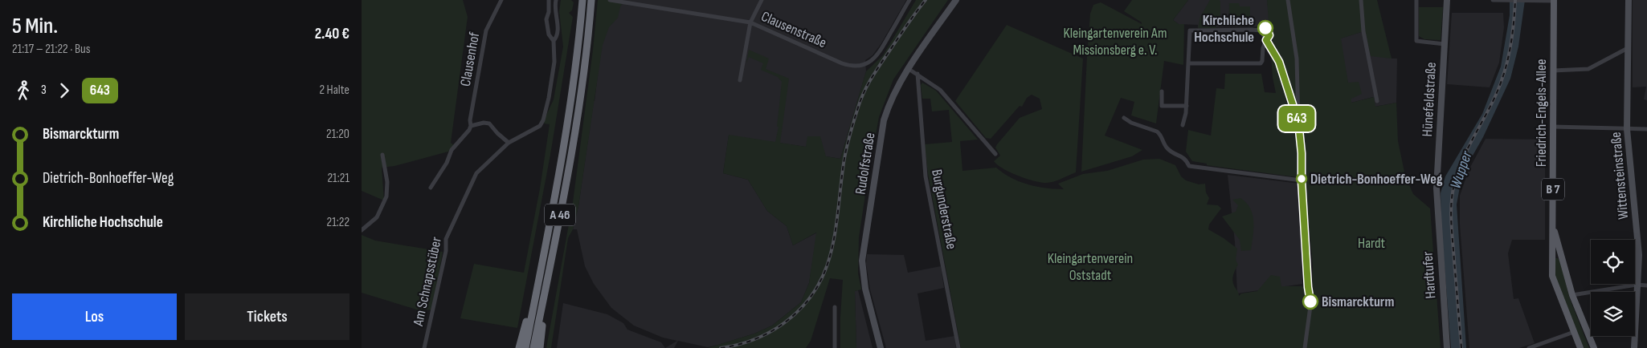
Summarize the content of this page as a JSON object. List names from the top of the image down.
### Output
{
  "streets": {
    "highway": ["A 46"],
    "main road": ["Friedrich-Engels-Allee", "B 7"],
    "street": [
      "Clausenstraße",
      "Clausenhof",
      "Hünefeldstraße",
      "Rudolfstraße",
      "Wittensteinstraße",
      "Burgunderstraße",
      "Hardtufer",
      "Am Schnapsstüber"
    ]
  },
  "crossings": [
    ["Hünefeldstraße", "Hardtufer"]
  ],
  "water": ["Wupper"],
  "parks": ["Kleingartenverein Am Missionsberg e. V.", "Hardt", "Kleingartenverein Oststadt"],
  "places": ["Kirchliche Hochschule", "Dietrich-Bonhoeffer-Weg", "Bismarckturm"],
  "lines": ["bus line 643"],
  "page": {
    "heading": ["5 Min.", "21:17 – 21:22 · Bus", "2.40 €"],
    "on_map": "643",
    "legs": ["3", "643", "2 Halte"],
    "list": [
      {
        "name": "Bismarckturm",
        "value": "21:20"
      },
      {
        "name": "Dietrich-Bonhoeffer-Weg",
        "value": "21:21"
      },
      {
        "name": "Kirchliche Hochschule",
        "value": "21:22"
      }
    ],
    "buttons": ["Los", "Tickets"]
  }
}
